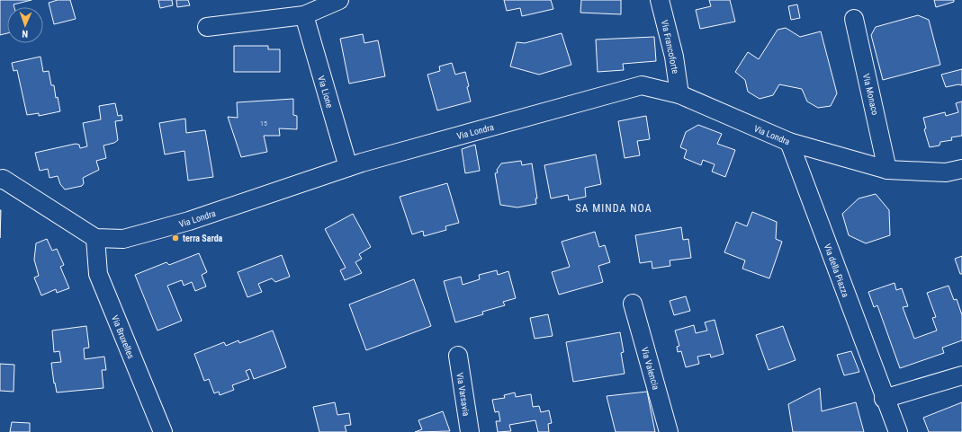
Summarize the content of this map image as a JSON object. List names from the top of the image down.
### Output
{
  "streets": {
    "street": [
      "Via Francoforte",
      "Via Lione",
      "Via Monaco",
      "Via Londra",
      "Via della Piazza",
      "Via Bruxelles",
      "Via Valencia",
      "Via Varsavia"
    ]
  },
  "crossings": [
    ["Via Francoforte", "Via Londra"],
    ["Via Lione", "Via Londra"],
    ["Via Monaco", "Via Londra"],
    ["Via Londra", "Via della Piazza"],
    ["Via Londra", "Via Bruxelles"]
  ],
  "districts": ["SA MINDA NOA"],
  "places": ["terra Sarda"],
  "house_numbers": ["15"],
  "north": "bottom"
}
